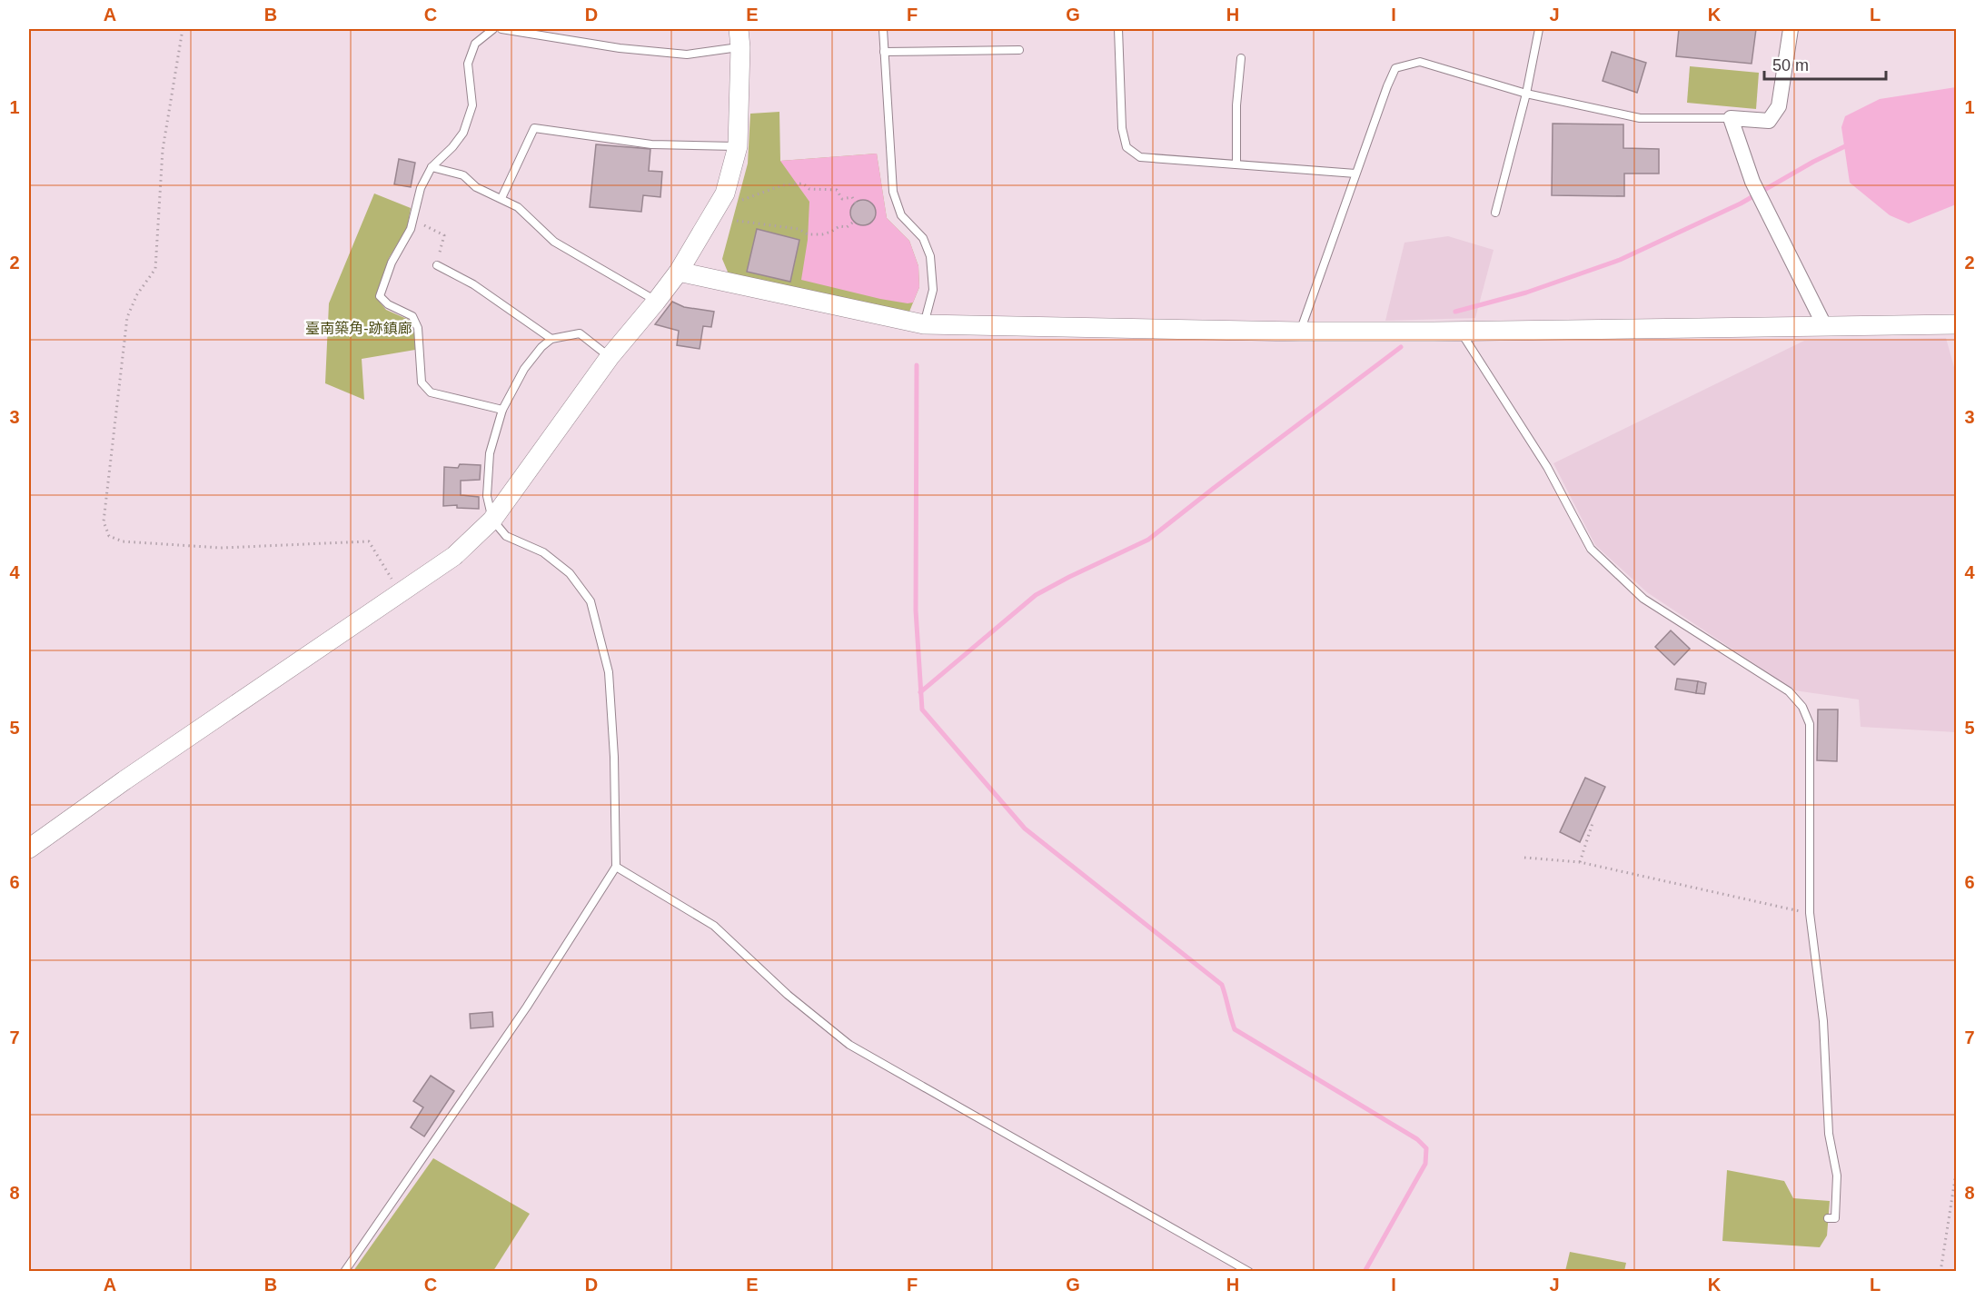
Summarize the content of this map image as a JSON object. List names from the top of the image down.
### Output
{
  "parks": ["臺南築角-跡鎮廊"],
  "scale_bar": "50 m",
  "grid": {
    "columns": [
      "A",
      "B",
      "C",
      "D",
      "E",
      "F",
      "G",
      "H",
      "I",
      "J",
      "K",
      "L"
    ],
    "rows": [
      "1",
      "2",
      "3",
      "4",
      "5",
      "6",
      "7",
      "8"
    ]
  }
}
